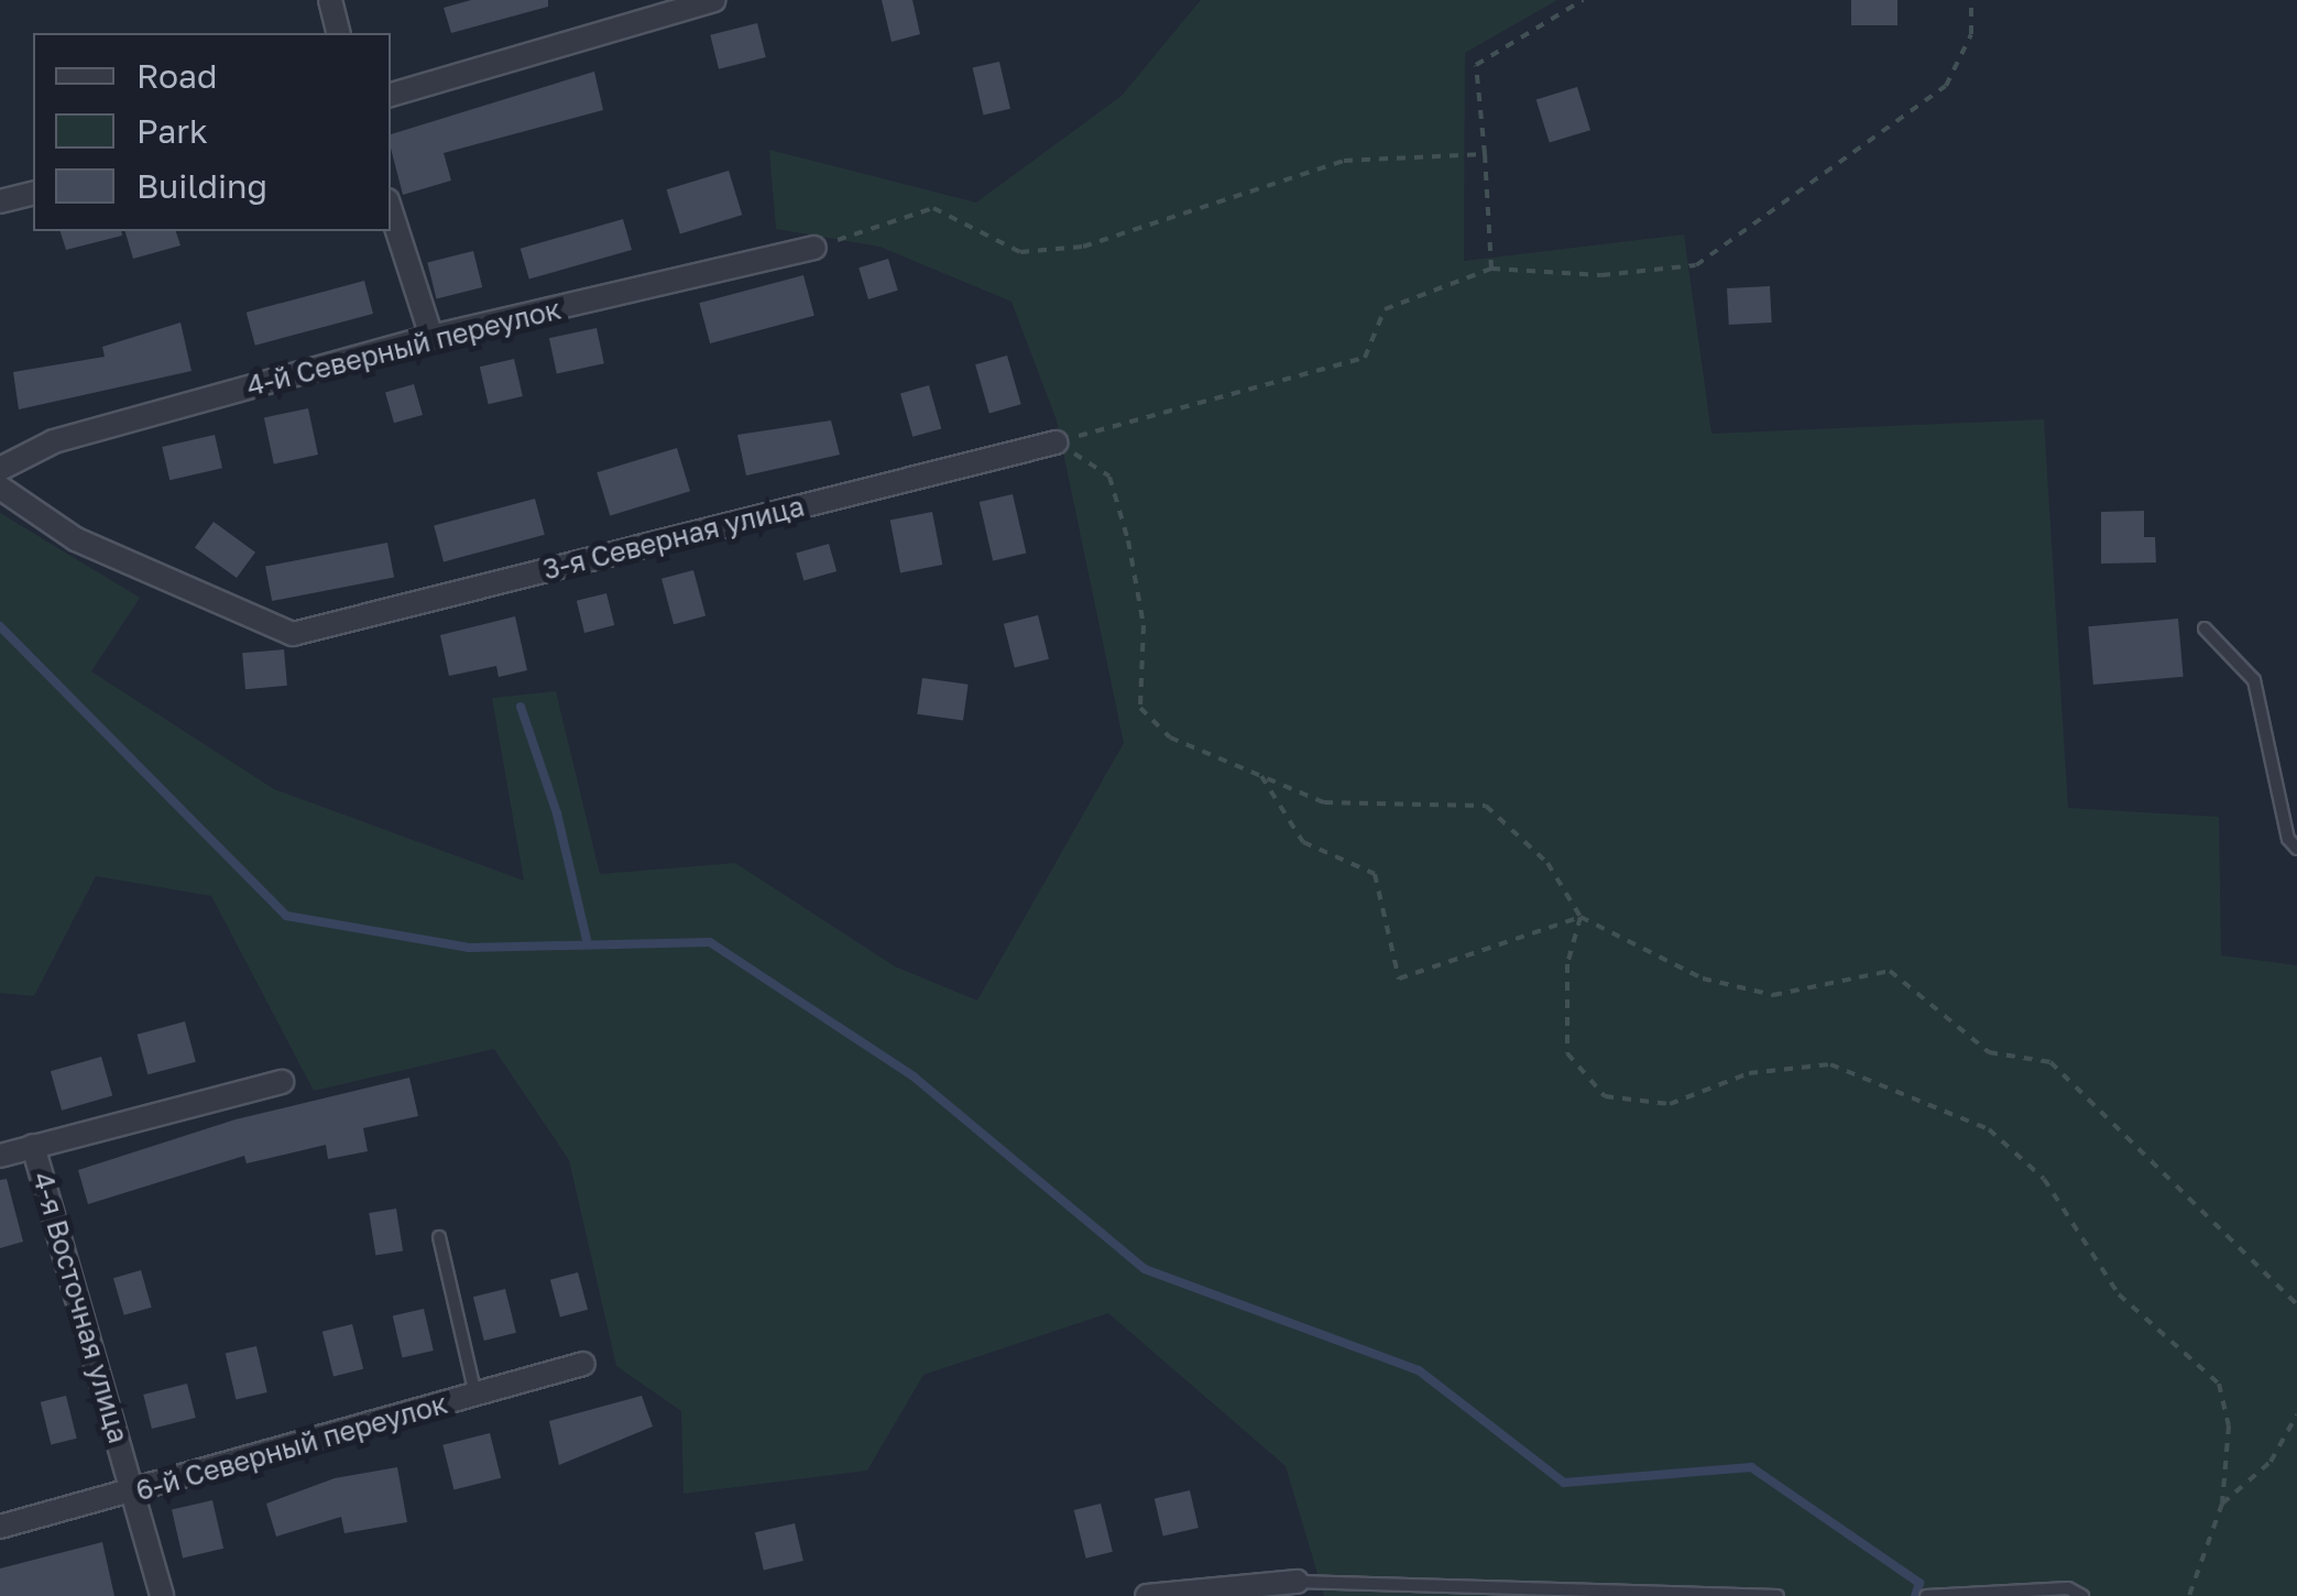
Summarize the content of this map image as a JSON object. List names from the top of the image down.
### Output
{
  "streets": {
    "street": [
      "4-й Северный переулок",
      "3-я Северная улица",
      "4-я Восточная улица",
      "6-й Северный переулок"
    ]
  },
  "crossings": [
    ["4-я Восточная улица", "6-й Северный переулок"]
  ],
  "legend": ["Road", "Park", "Building"]
}
